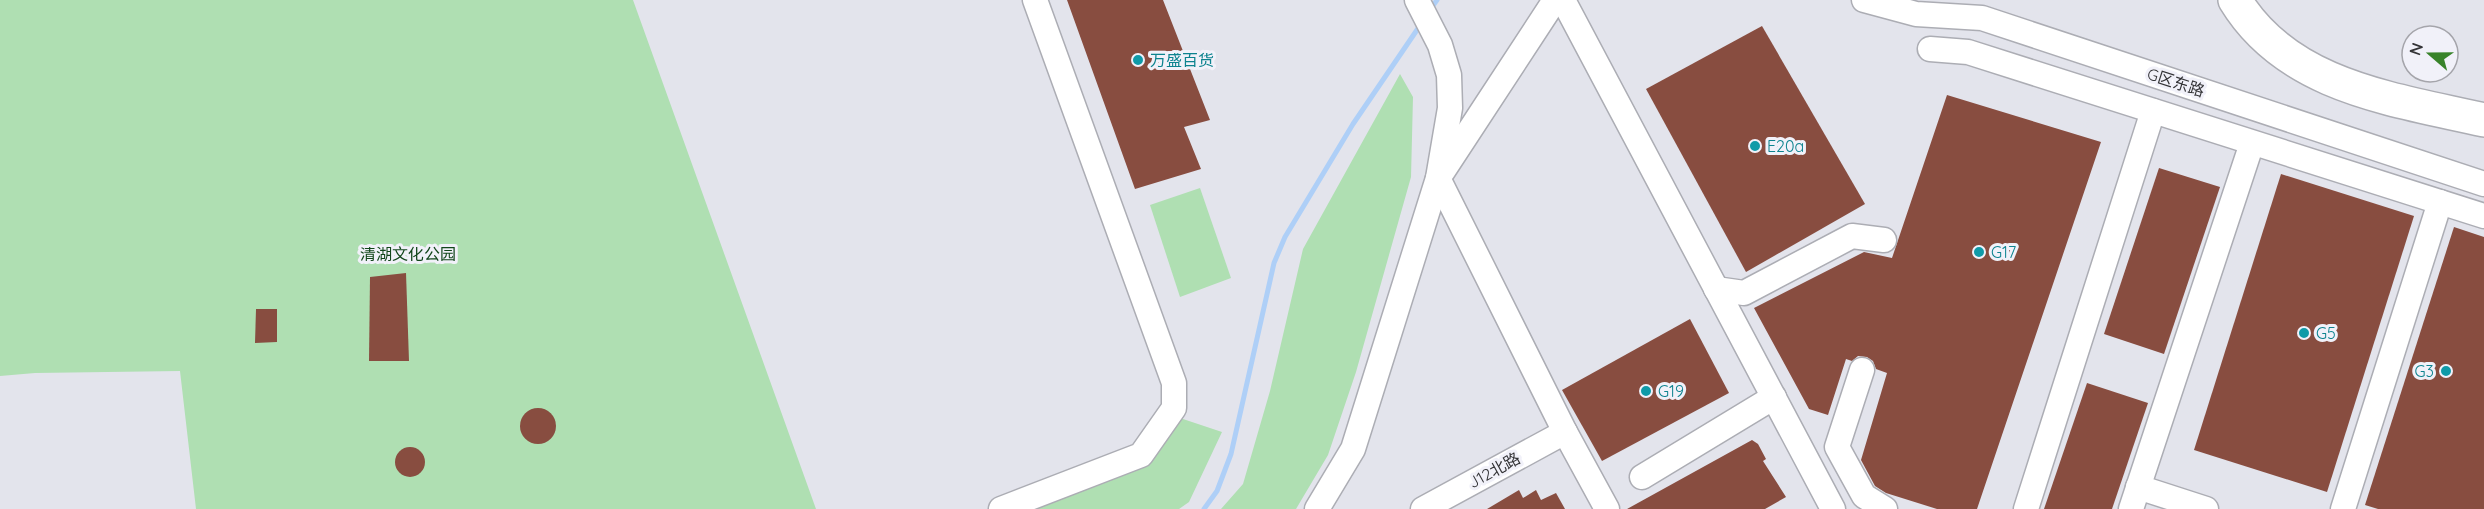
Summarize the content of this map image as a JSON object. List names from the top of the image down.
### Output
{
  "streets": {
    "street": ["G区东路", "J12北路"]
  },
  "parks": ["清湖文化公园"],
  "places": [
    "万盛百货",
    "E20a",
    "G17",
    "G5",
    "G3",
    "G19"
  ],
  "north": "left"
}
